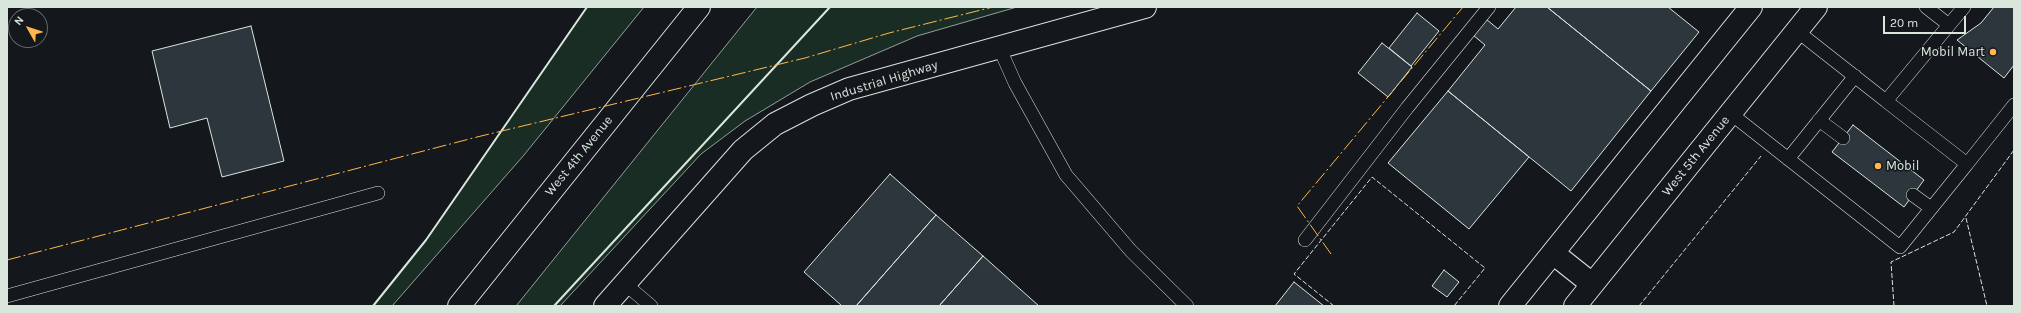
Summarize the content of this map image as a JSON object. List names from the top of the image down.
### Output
{
  "streets": {
    "main road": ["Industrial Highway", "West 4th Avenue", "West 5th Avenue"]
  },
  "places": ["Mobil Mart", "Mobil"],
  "scale_bar": "20 m",
  "north": "top left"
}
